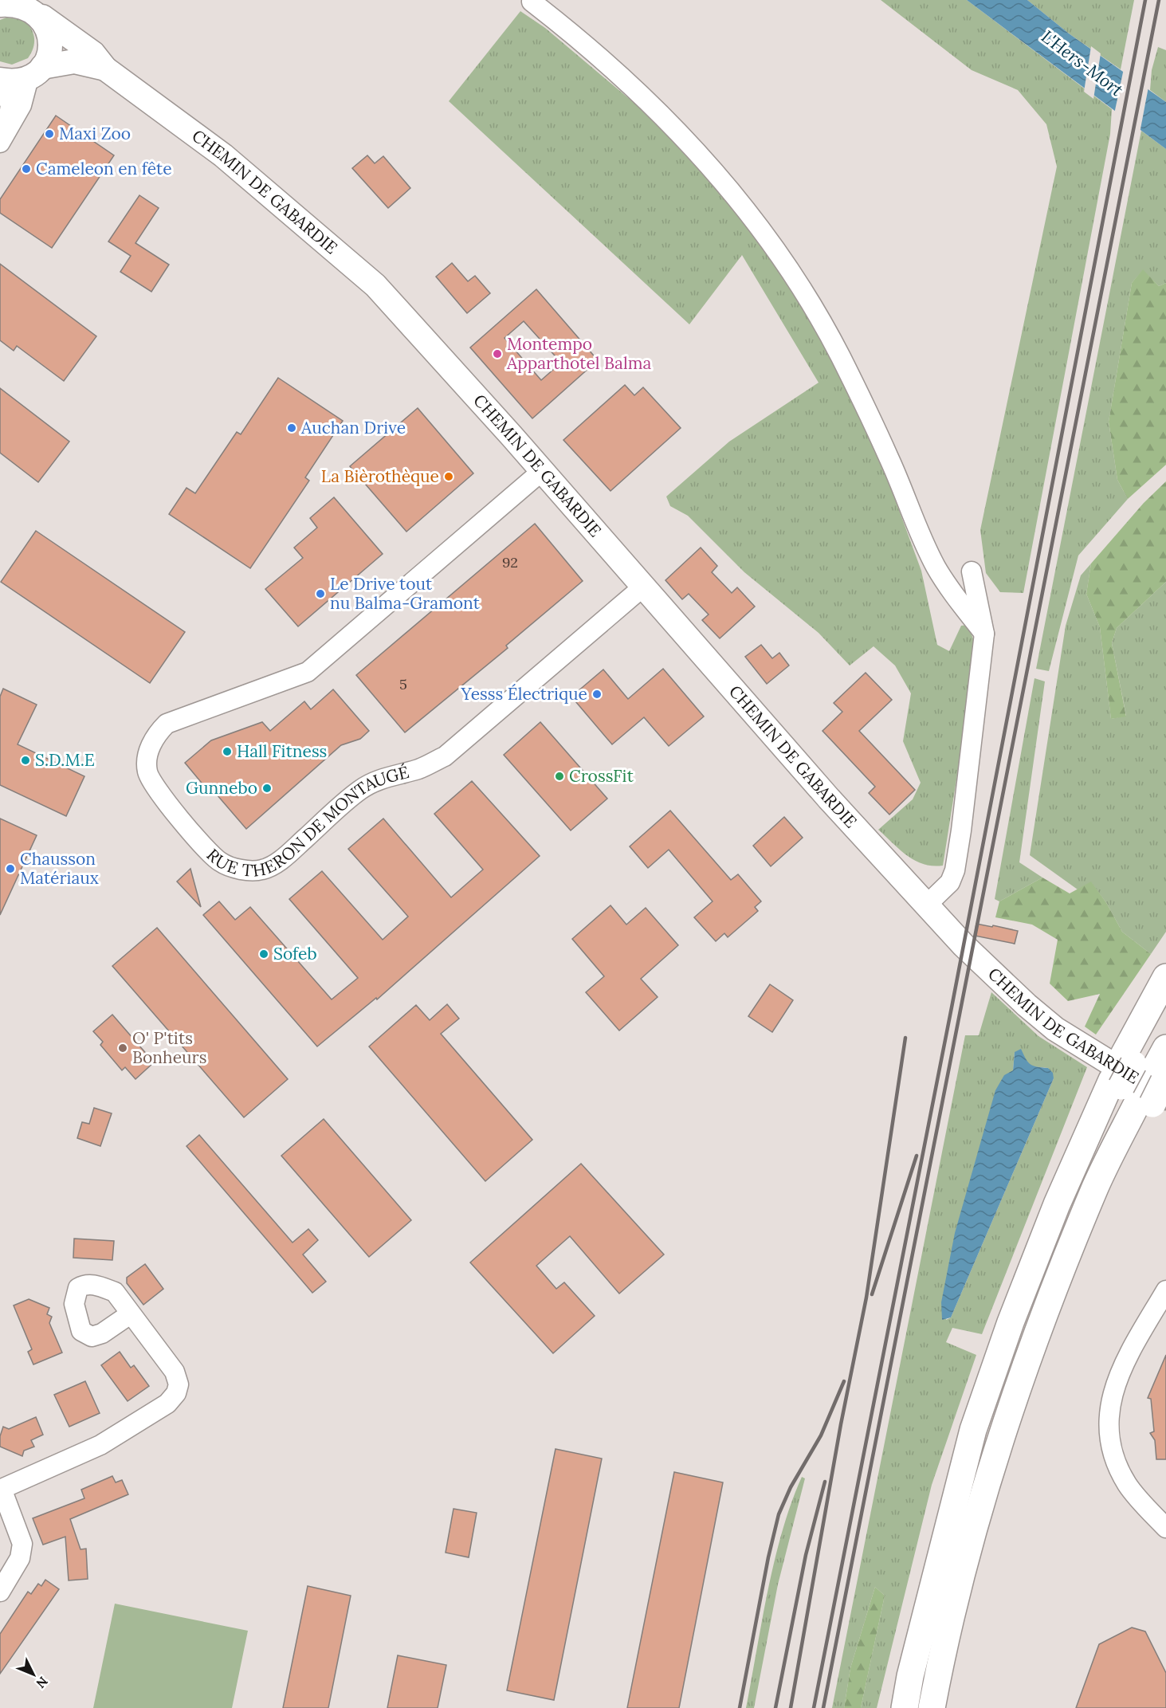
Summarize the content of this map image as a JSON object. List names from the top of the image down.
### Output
{
  "streets": {
    "street": ["CHEMIN DE GABARDIE", "RUE THERON DE MONTAUGÉ"]
  },
  "crossings": [
    ["CHEMIN DE GABARDIE", "RUE THERON DE MONTAUGÉ"]
  ],
  "water": ["L'Hers-Mort"],
  "places": [
    "Maxi Zoo",
    "Cameleon en fête",
    "Montempo Apparthotel Balma",
    "Auchan Drive",
    "La Bièrothèque",
    "Le Drive tout nu Balma-Gramont",
    "Yesss Électrique",
    "Hall Fitness",
    "S.D.M.E",
    "CrossFit",
    "Gunnebo",
    "Chausson Matériaux",
    "Sofeb",
    "O' P'tits Bonheurs"
  ],
  "house_numbers": ["92", "5"],
  "north": "bottom right"
}
